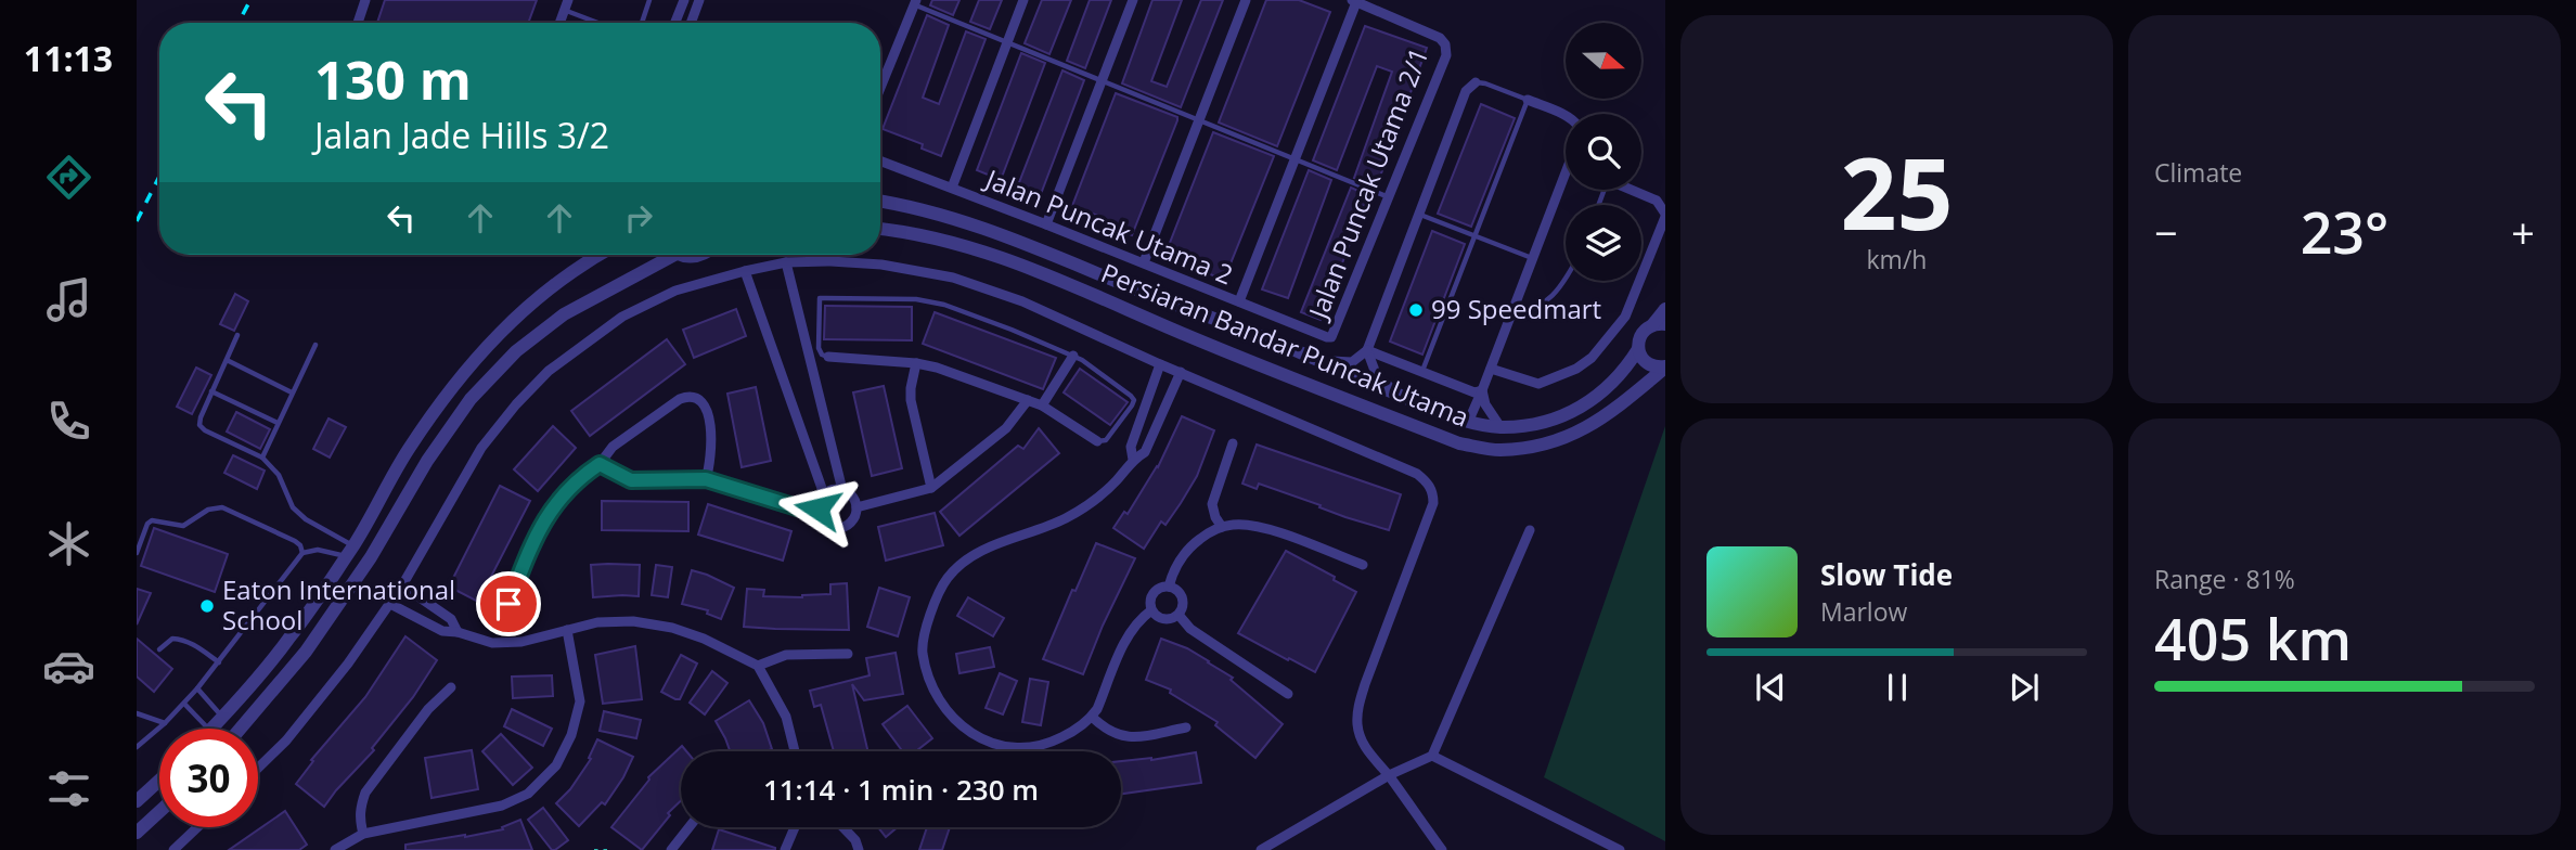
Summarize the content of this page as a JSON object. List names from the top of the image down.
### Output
{
  "streets": {
    "street": ["Jalan Puncak Utama 2/1", "Jalan Puncak Utama 2", "Persiaran Bandar Puncak Utama"]
  },
  "crossings": [
    ["Jalan Puncak Utama 2/1", "Jalan Puncak Utama 2"]
  ],
  "places": ["99 Speedmart", "Eaton International School"],
  "north": "right",
  "page": {
    "tabs": "11:13",
    "tile": [
      ["25", "km/h"],
      "Climate",
      ["Range · 81%", "405 km"]
    ],
    "turn": ["130 m", "Jalan Jade Hills 3/2"],
    "heat": ["−", "23°", "+"],
    "song": ["Slow Tide", "Marlow"],
    "limit": "30",
    "trip": "11:14 · 1 min · 230 m"
  }
}
